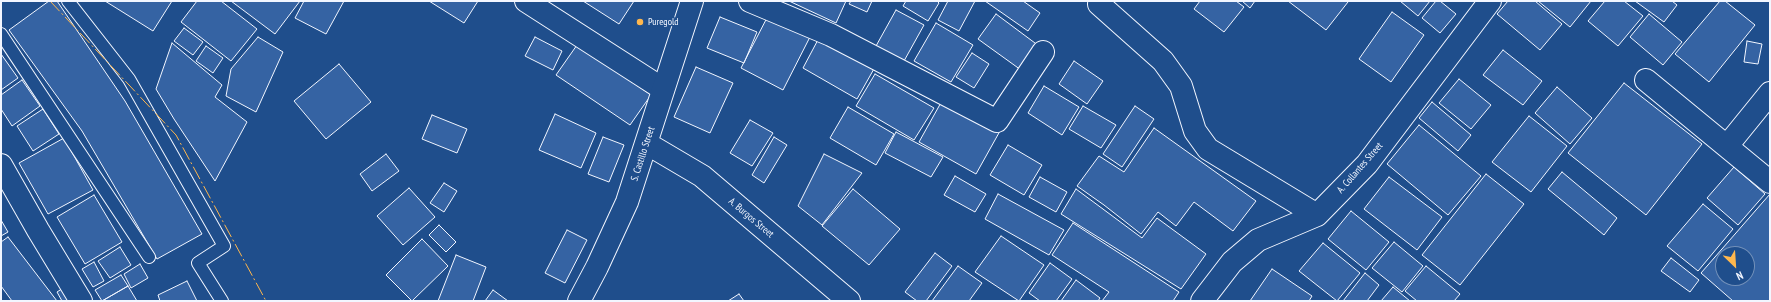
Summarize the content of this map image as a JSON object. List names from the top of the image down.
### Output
{
  "streets": {
    "street": ["S. Castillo Street", "A. Collantes Street", "A. Burgos Street"]
  },
  "crossings": [
    ["S. Castillo Street", "A. Burgos Street"]
  ],
  "places": ["Puregold"],
  "north": "bottom right"
}
